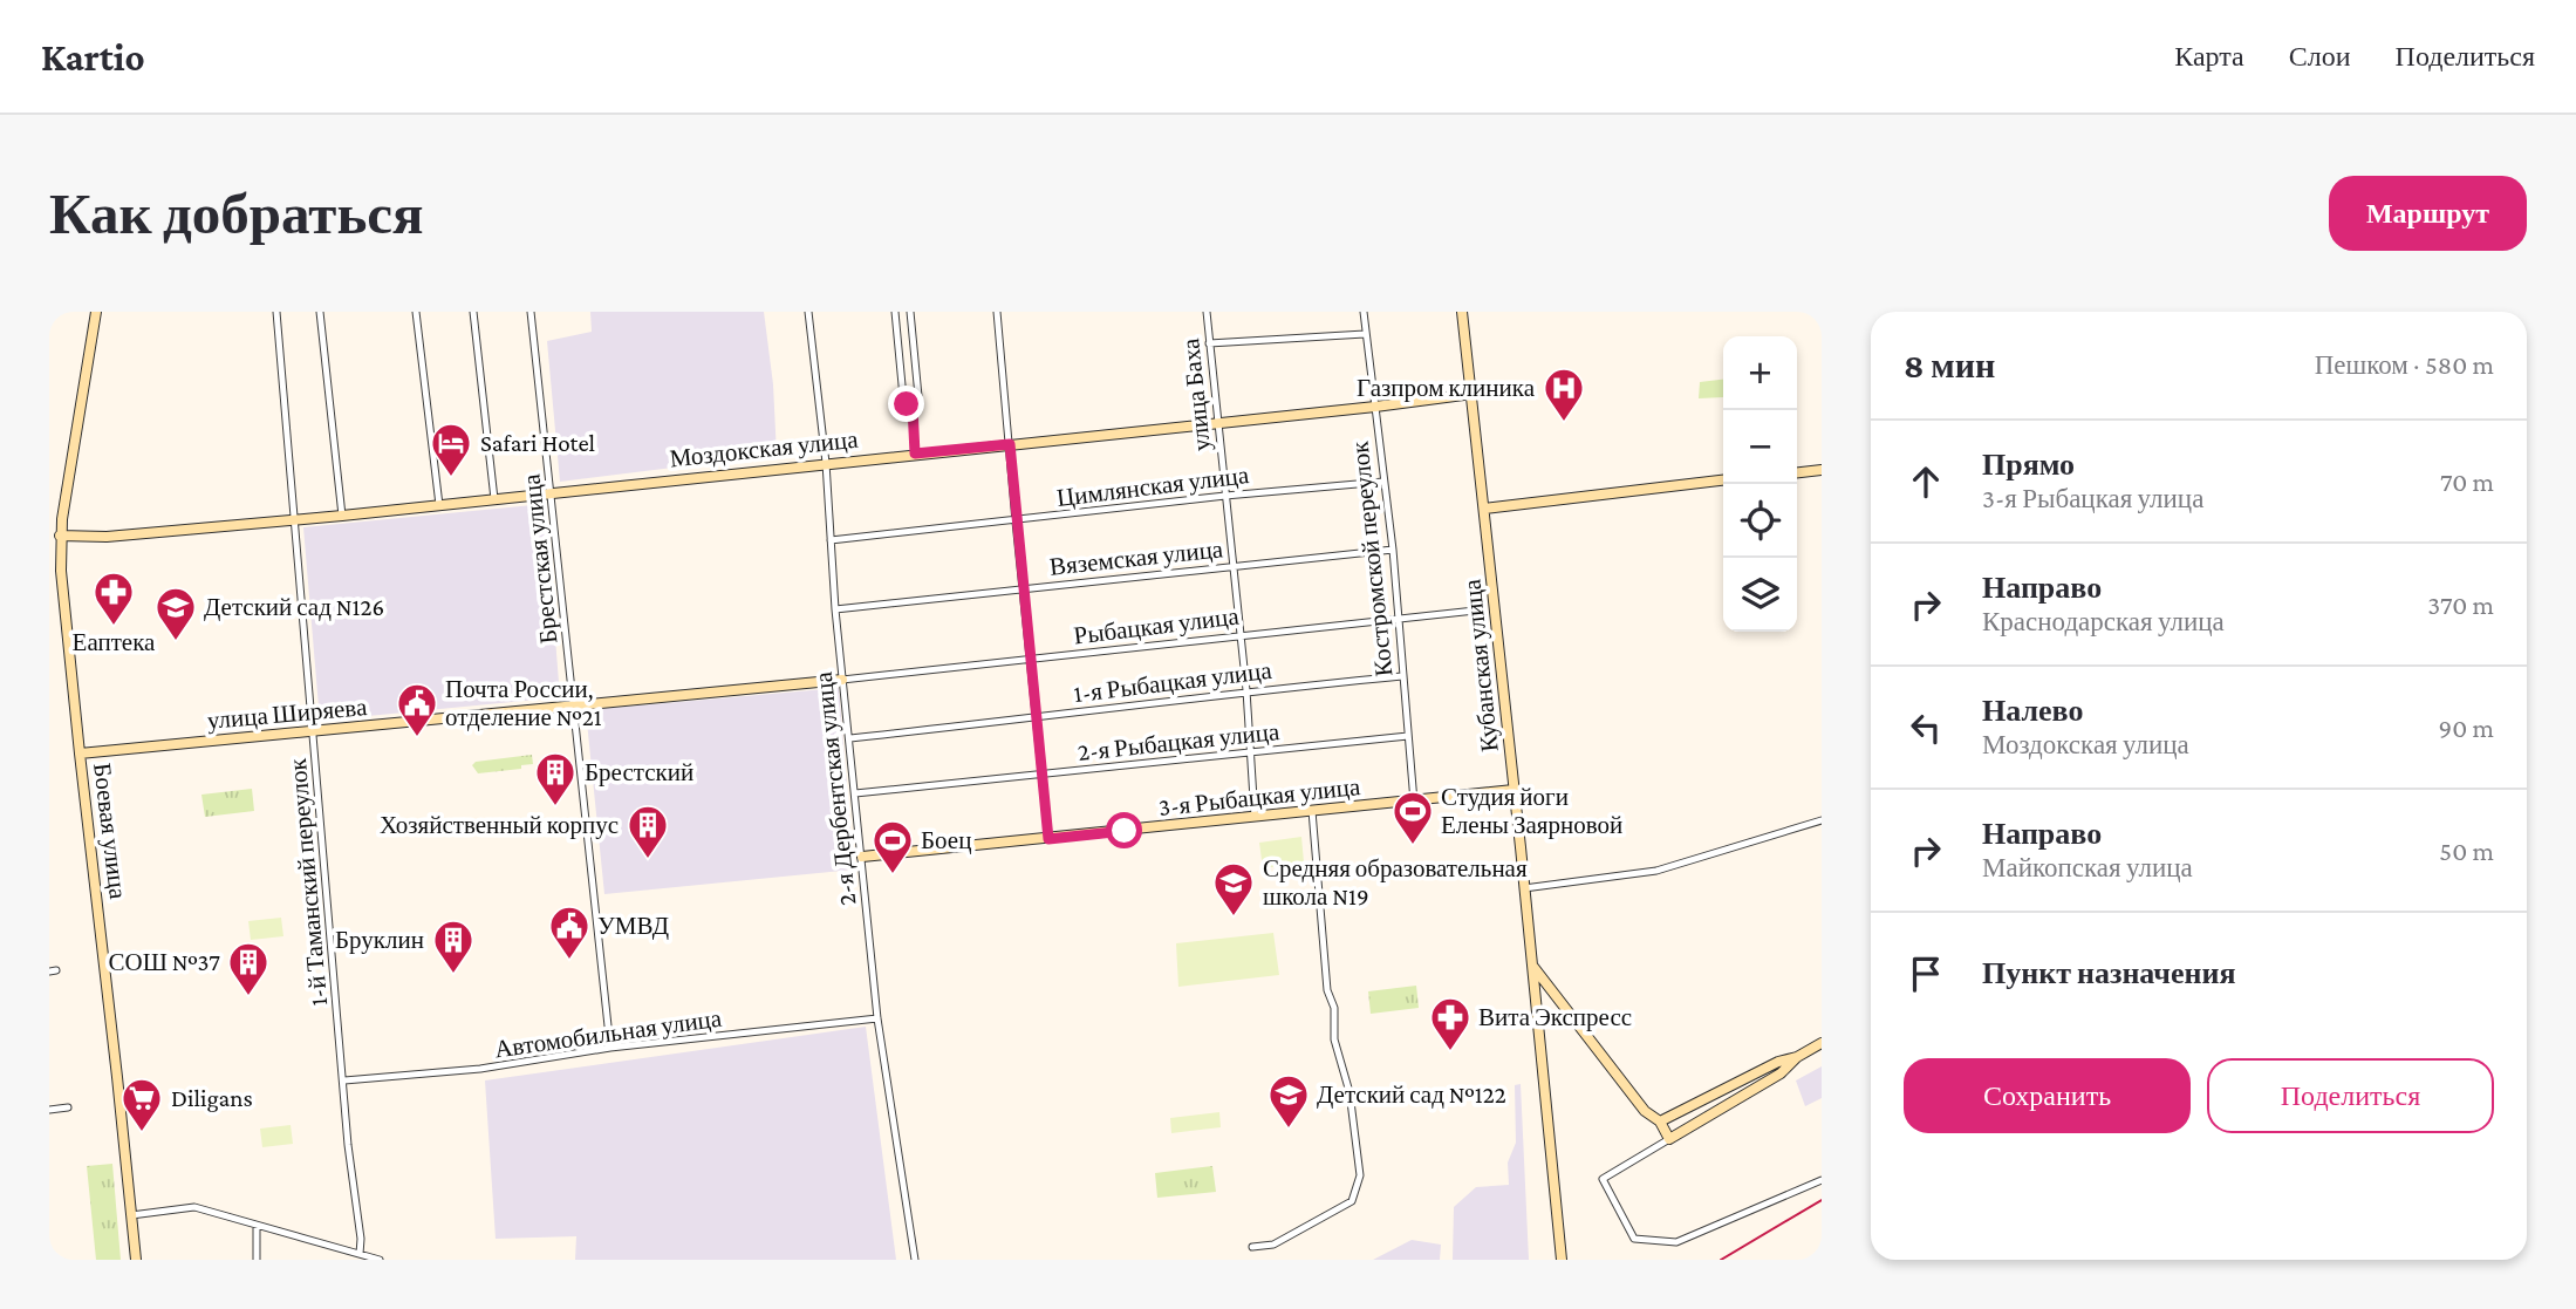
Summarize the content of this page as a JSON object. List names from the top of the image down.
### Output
{
  "streets": {
    "main road": [
      "Моздокская улица",
      "Кубанская улица",
      "улица Ширяева",
      "3-я Рыбацкая улица",
      "Боевая улица"
    ],
    "street": [
      "улица Баха",
      "Цимлянская улица",
      "Вяземская улица",
      "Брестская улица",
      "Костромской переулок",
      "Рыбацкая улица",
      "1-я Рыбацкая улица",
      "2-я Рыбацкая улица",
      "2-я Дербентская улица",
      "1-й Таманский переулок",
      "Автомобильная улица"
    ]
  },
  "crossings": [
    ["улица Баха", "Моздокская улица"],
    ["улица Баха", "Цимлянская улица"],
    ["улица Баха", "Вяземская улица"],
    ["улица Баха", "Рыбацкая улица"],
    ["улица Баха", "1-я Рыбацкая улица"],
    ["улица Баха", "2-я Рыбацкая улица"],
    ["улица Баха", "3-я Рыбацкая улица"],
    ["Моздокская улица", "Брестская улица"],
    ["Моздокская улица", "Костромской переулок"],
    ["Моздокская улица", "Кубанская улица"],
    ["Моздокская улица", "2-я Дербентская улица"],
    ["Моздокская улица", "Боевая улица"],
    ["Моздокская улица", "1-й Таманский переулок"],
    ["Цимлянская улица", "Костромской переулок"],
    ["Цимлянская улица", "2-я Дербентская улица"],
    ["Вяземская улица", "Костромской переулок"],
    ["Вяземская улица", "2-я Дербентская улица"],
    ["Брестская улица", "улица Ширяева"],
    ["Брестская улица", "Автомобильная улица"],
    ["Костромской переулок", "Рыбацкая улица"],
    ["Костромской переулок", "1-я Рыбацкая улица"],
    ["Костромской переулок", "2-я Рыбацкая улица"],
    ["Костромской переулок", "3-я Рыбацкая улица"],
    ["Рыбацкая улица", "улица Ширяева"],
    ["Рыбацкая улица", "2-я Дербентская улица"],
    ["Кубанская улица", "3-я Рыбацкая улица"],
    ["1-я Рыбацкая улица", "2-я Дербентская улица"],
    ["улица Ширяева", "2-я Дербентская улица"],
    ["улица Ширяева", "Боевая улица"],
    ["улица Ширяева", "1-й Таманский переулок"],
    ["2-я Рыбацкая улица", "2-я Дербентская улица"],
    ["2-я Дербентская улица", "3-я Рыбацкая улица"],
    ["2-я Дербентская улица", "Автомобильная улица"],
    ["1-й Таманский переулок", "Автомобильная улица"]
  ],
  "places": {
    "hospital": ["Газпром клиника"],
    "hotel": ["Safari Hotel"],
    "pharmacy": ["Еаптека", "Вита Экспресс"],
    "school or university": ["Детский сад N126", "Средняя образовательная школа N19", "Детский сад №122"],
    "public building": ["Почта России, отделение №21", "УМВД"],
    "building": [
      "Брестский",
      "Хозяйственный корпус",
      "Бруклин",
      "СОШ №37"
    ],
    "sports": ["Студия йоги Елены Заярновой", "Боец"],
    "supermarket": ["Diligans"]
  },
  "page": {
    "header": "Kartio",
    "nav": ["Карта", "Слои", "Поделиться"],
    "buttons": [
      "Маршрут",
      ["Сохранить", "Поделиться"]
    ],
    "title": "Как добраться",
    "heading": ["8 мин", "Пешком · 580 m"],
    "map_buttons": ["+", "−"],
    "list": [
      ["Прямо", "3-я Рыбацкая улица", "70 m"],
      ["Направо", "Краснодарская улица", "370 m"],
      ["Налево", "Моздокская улица", "90 m"],
      ["Направо", "Майкопская улица", "50 m"],
      "Пункт назначения"
    ]
  }
}
